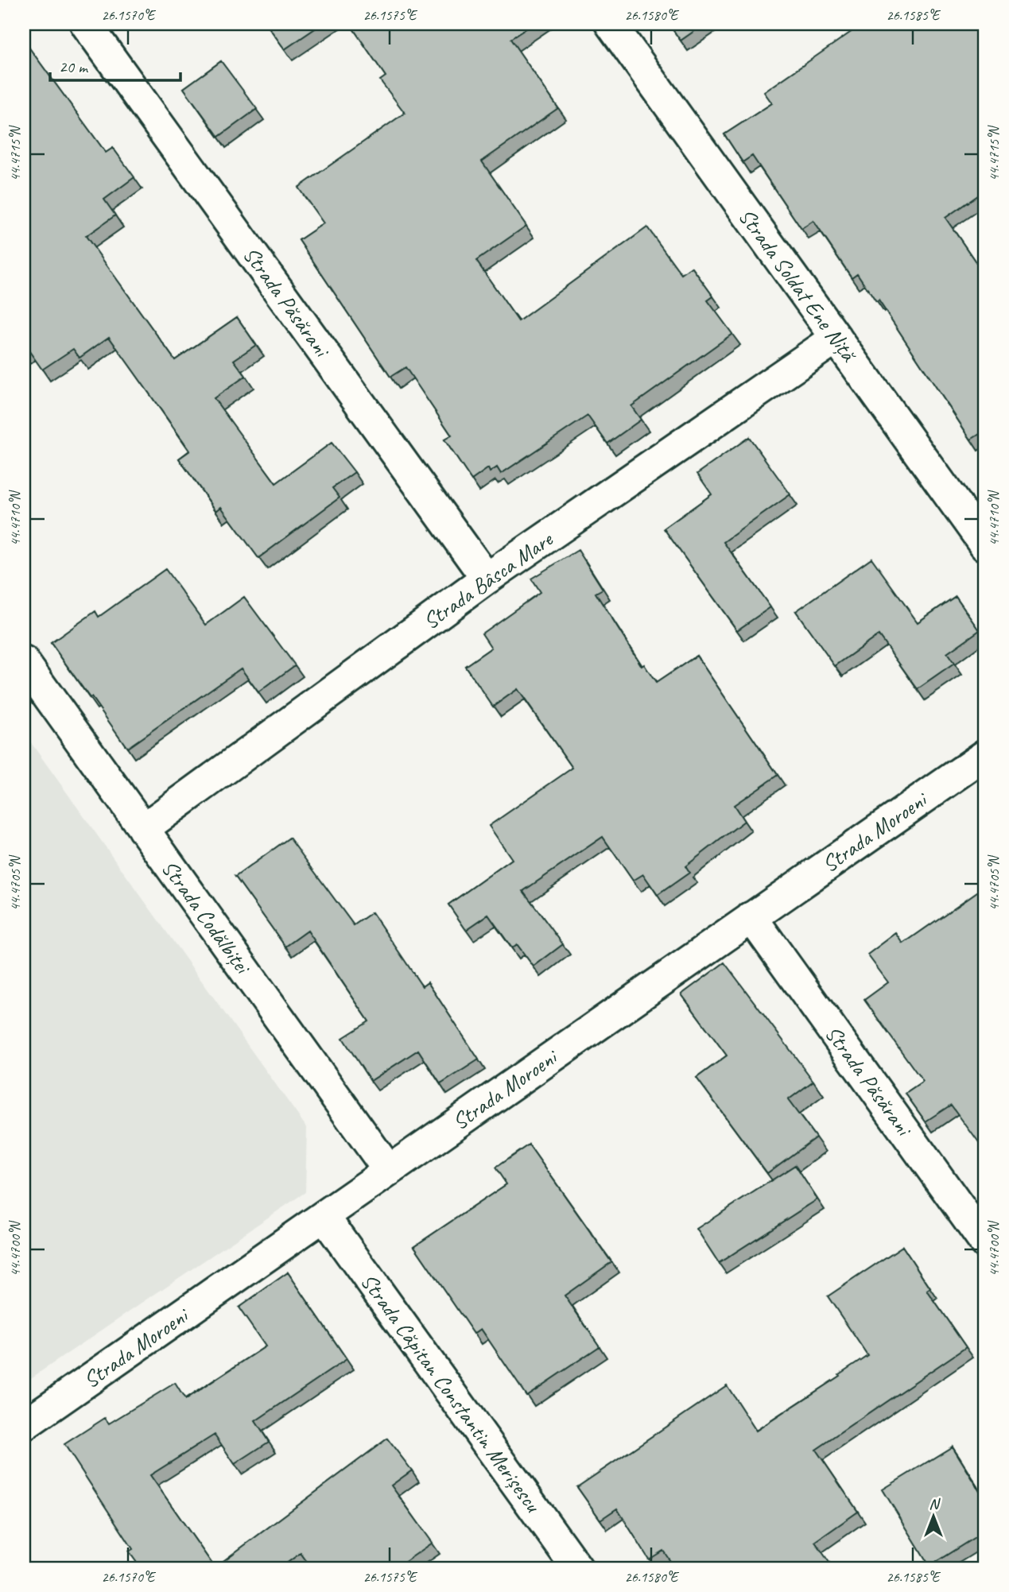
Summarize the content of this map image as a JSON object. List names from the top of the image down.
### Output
{
  "streets": {
    "street": [
      "Strada Soldat Ene Niță",
      "Strada Păsărani",
      "Strada Bâsca Mare",
      "Strada Moroeni",
      "Strada Codălbiței",
      "Strada Căpitan Constantin Merișescu"
    ]
  },
  "crossings": [
    ["Strada Soldat Ene Niță", "Strada Bâsca Mare"],
    ["Strada Păsărani", "Strada Bâsca Mare"],
    ["Strada Păsărani", "Strada Moroeni"],
    ["Strada Bâsca Mare", "Strada Codălbiței"],
    ["Strada Moroeni", "Strada Codălbiței"],
    ["Strada Moroeni", "Strada Căpitan Constantin Merișescu"]
  ],
  "scale_bar": "20 m",
  "north": "top",
  "coordinates": [
    "26.1570°E",
    "26.1575°E",
    "26.1580°E",
    "26.1585°E",
    "44.4715°N",
    "44.4710°N",
    "44.4705°N",
    "44.4700°N"
  ]
}
